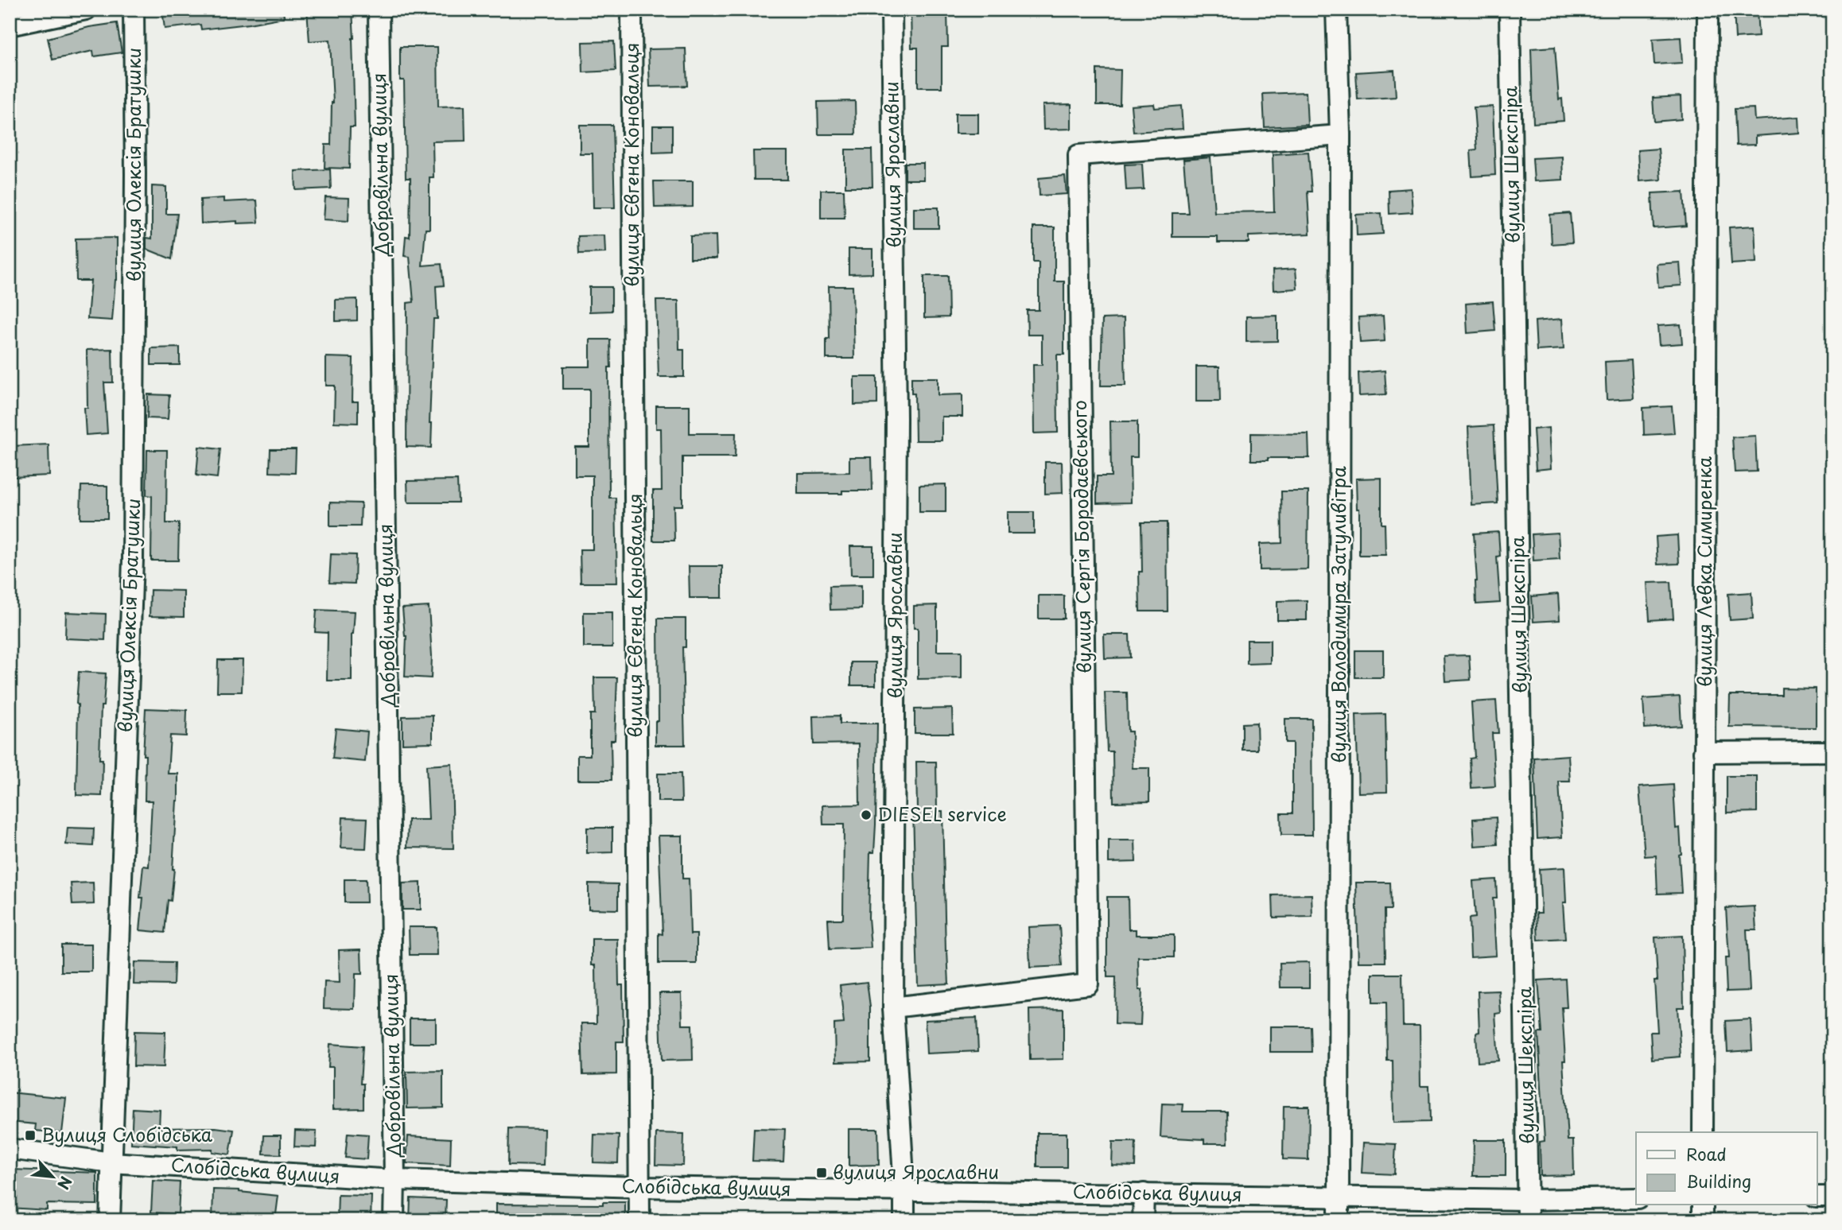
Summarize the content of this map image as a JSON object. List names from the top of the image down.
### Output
{
  "streets": {
    "street": [
      "вулиця Олексія Братушки",
      "Добровільна вулиця",
      "вулиця Євгена Коновальця",
      "вулиця Ярославни",
      "вулиця Шекспіра",
      "вулиця Сергія Бородаєвського",
      "вулиця Левка Симиренка",
      "вулиця Володимира Затуливітра",
      "Слобідська вулиця"
    ]
  },
  "crossings": [
    ["вулиця Олексія Братушки", "Слобідська вулиця"],
    ["Добровільна вулиця", "Слобідська вулиця"],
    ["вулиця Євгена Коновальця", "Слобідська вулиця"],
    ["вулиця Ярославни", "вулиця Сергія Бородаєвського"],
    ["вулиця Ярославни", "Слобідська вулиця"],
    ["вулиця Шекспіра", "Слобідська вулиця"],
    ["вулиця Сергія Бородаєвського", "вулиця Володимира Затуливітра"],
    ["вулиця Володимира Затуливітра", "Слобідська вулиця"]
  ],
  "places": {
    "other": ["DIESEL service"],
    "transit": ["Вулиця Слобідська", "вулиця Ярославни"]
  },
  "legend": ["Road", "Building"],
  "north": "bottom right"
}
